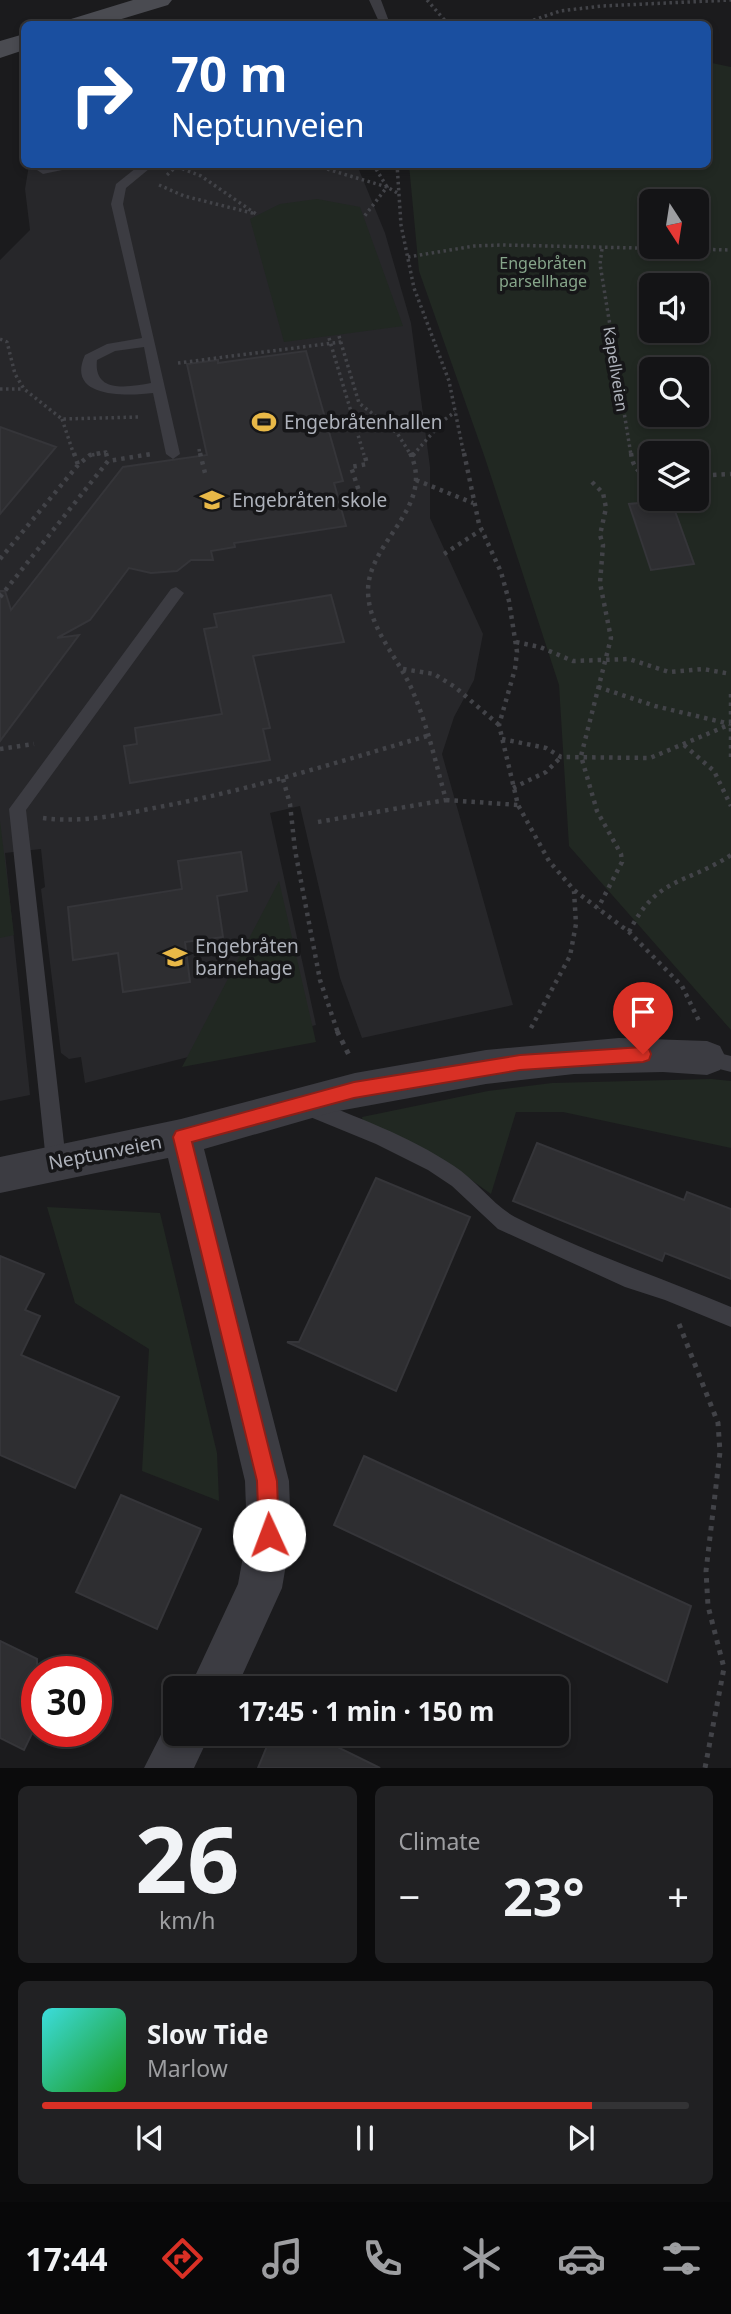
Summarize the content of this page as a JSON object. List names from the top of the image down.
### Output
{
  "streets": {
    "street": ["Neptunveien"],
    "path": ["Kapellveien"]
  },
  "parks": ["Engebråten parsellhage"],
  "places": {
    "sports": ["Engebråtenhallen"],
    "school or university": ["Engebråten skole", "Engebråten barnehage"]
  },
  "north": "bottom",
  "page": {
    "turn": ["70 m", "Neptunveien"],
    "limit": "30",
    "trip": "17:45 · 1 min · 150 m",
    "tile": [
      ["26", "km/h"],
      "Climate"
    ],
    "heat": ["−", "23°", "+"],
    "song": ["Slow Tide", "Marlow"],
    "tabs": "17:44"
  }
}
